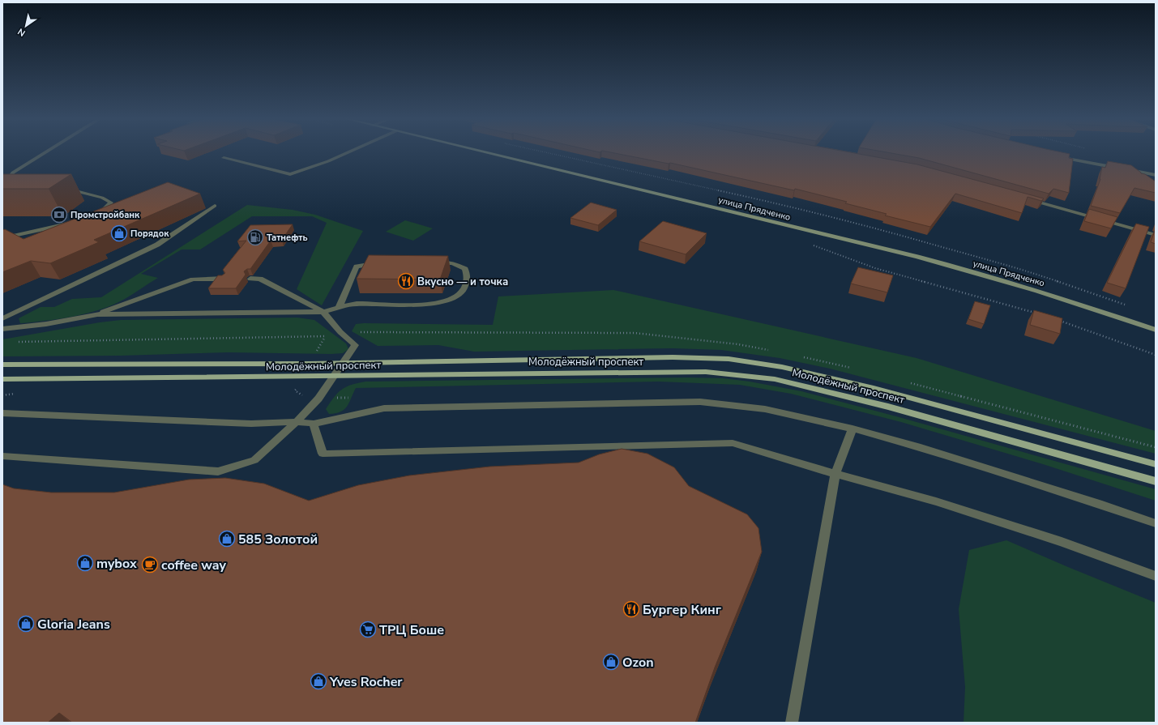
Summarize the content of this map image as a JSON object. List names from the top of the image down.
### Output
{
  "streets": {
    "main road": ["улица Прядченко", "Молодёжный проспект"]
  },
  "places": {
    "bank": ["Промстройбанк"],
    "shop": [
      "Порядок",
      "585 Золотой",
      "mybox",
      "Gloria Jeans",
      "Ozon",
      "Yves Rocher"
    ],
    "fuel station": ["Татнефть"],
    "restaurant": ["Вкусно — и точка", "Бургер Кинг"],
    "cafe": ["coffee way"],
    "supermarket": ["ТРЦ Боше"]
  },
  "north": "bottom left"
}
